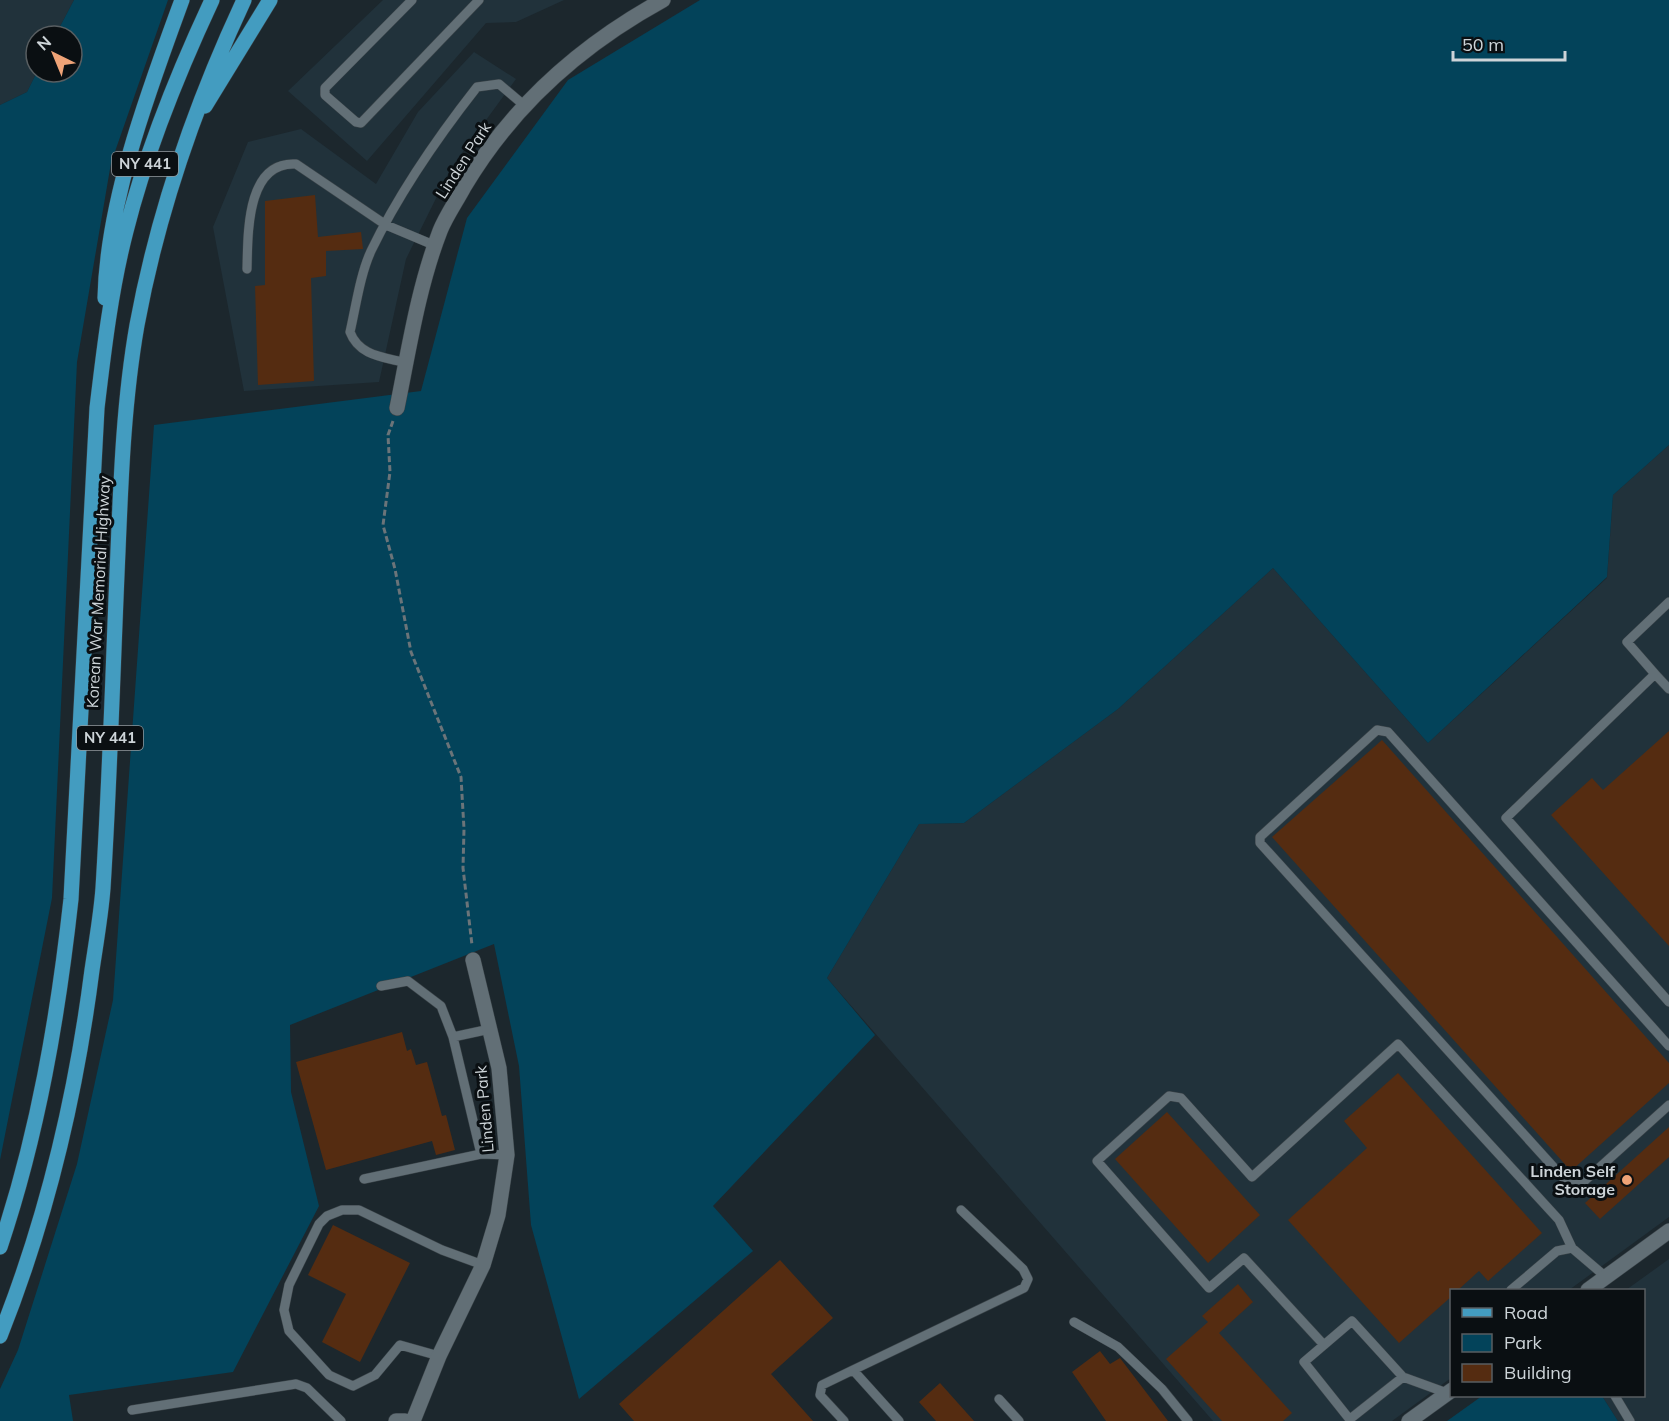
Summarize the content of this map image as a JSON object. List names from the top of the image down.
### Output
{
  "streets": {
    "main road": ["NY 441", "Korean War Memorial Highway"],
    "street": ["Linden Park"]
  },
  "places": ["Linden Self Storage"],
  "legend": ["Road", "Park", "Building"],
  "scale_bar": "50 m",
  "north": "top left"
}
